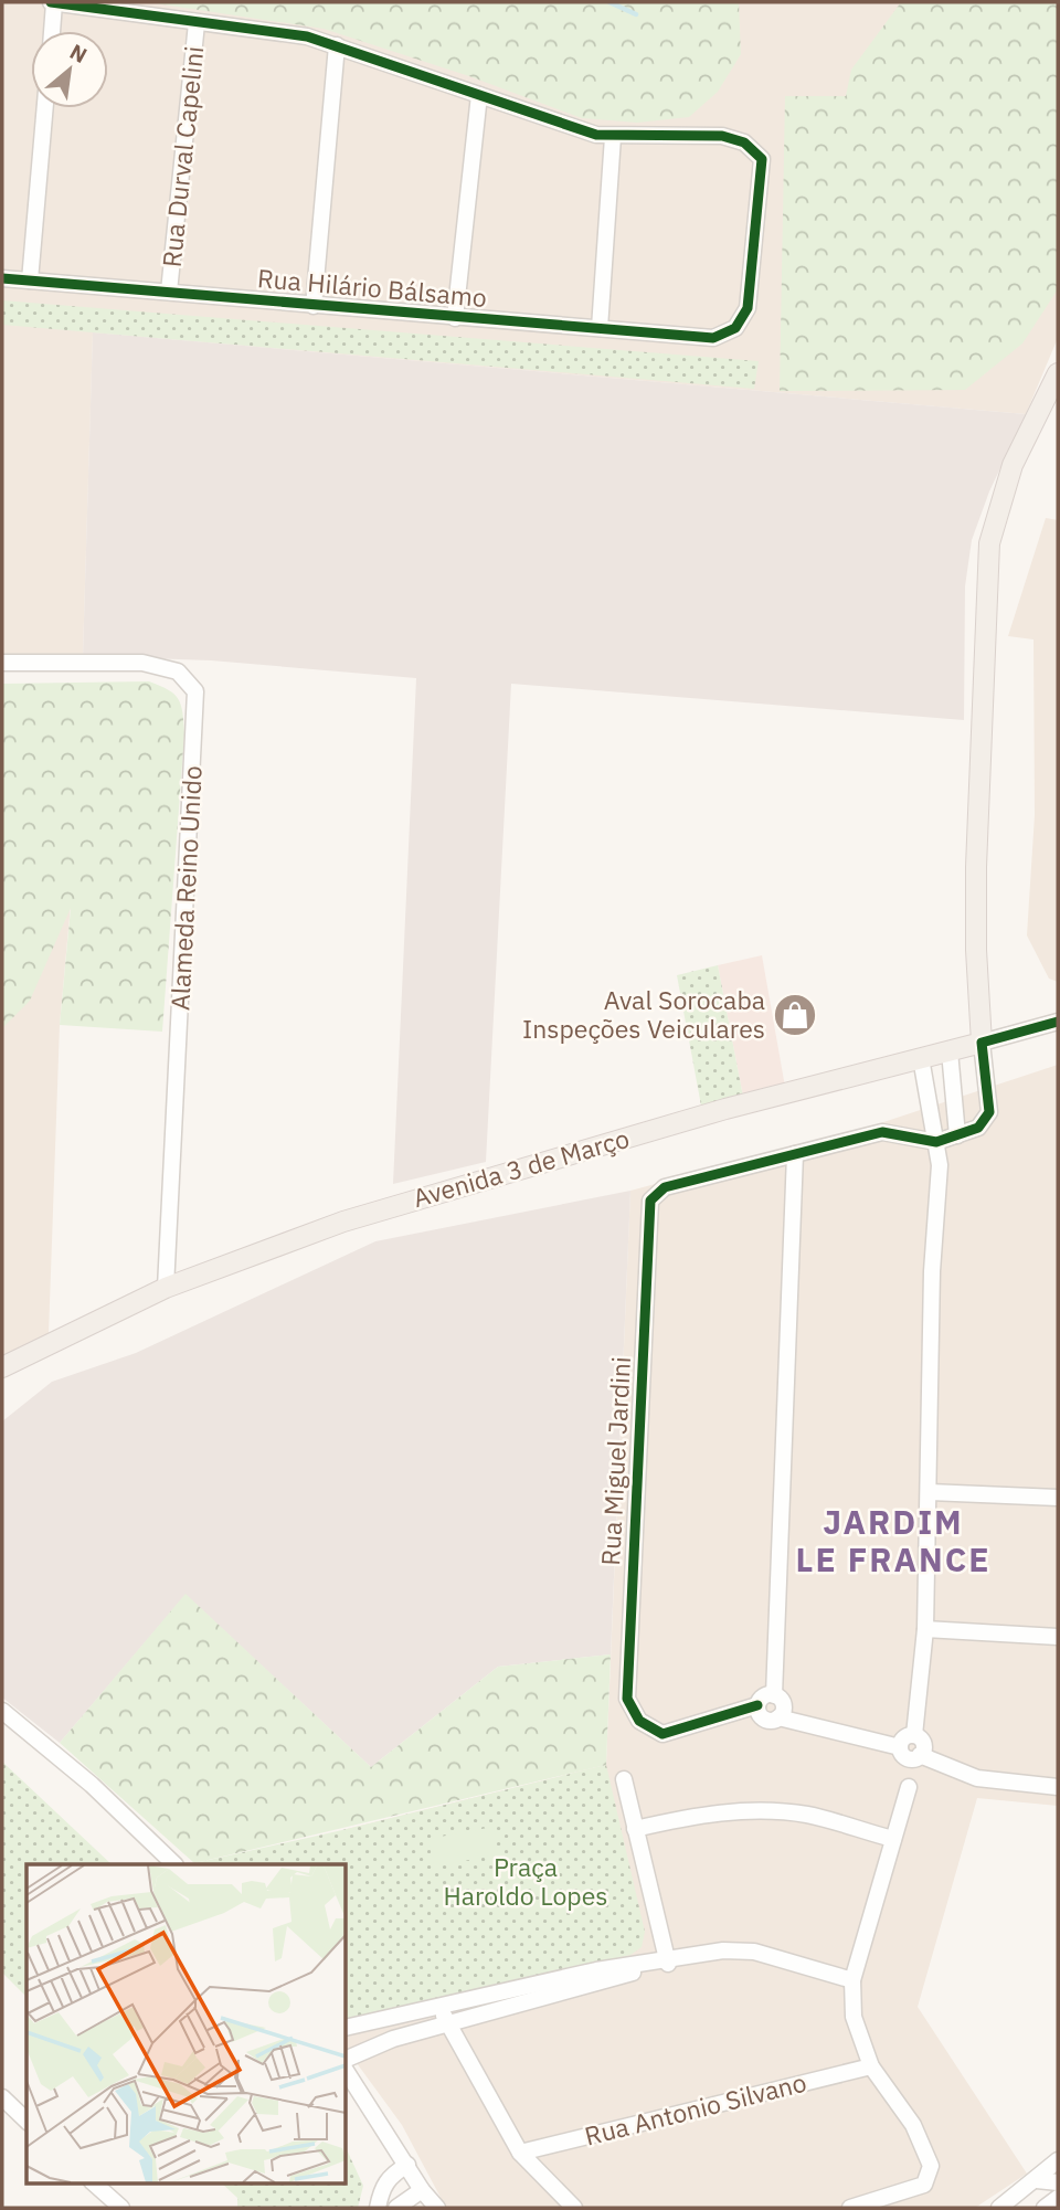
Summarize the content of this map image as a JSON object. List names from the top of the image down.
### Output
{
  "streets": {
    "main road": ["Avenida 3 de Março"],
    "street": [
      "Rua Durval Capelini",
      "Rua Hilário Bálsamo",
      "Alameda Reino Unido",
      "Rua Miguel Jardini",
      "Rua Antonio Silvano"
    ]
  },
  "crossings": [
    ["Rua Durval Capelini", "Rua Hilário Bálsamo"],
    ["Alameda Reino Unido", "Avenida 3 de Março"]
  ],
  "districts": ["JARDIM LE FRANCE"],
  "parks": ["Praça Haroldo Lopes"],
  "places": {
    "shop": ["Aval Sorocaba Inspeções Veiculares"]
  },
  "north": "top right"
}
